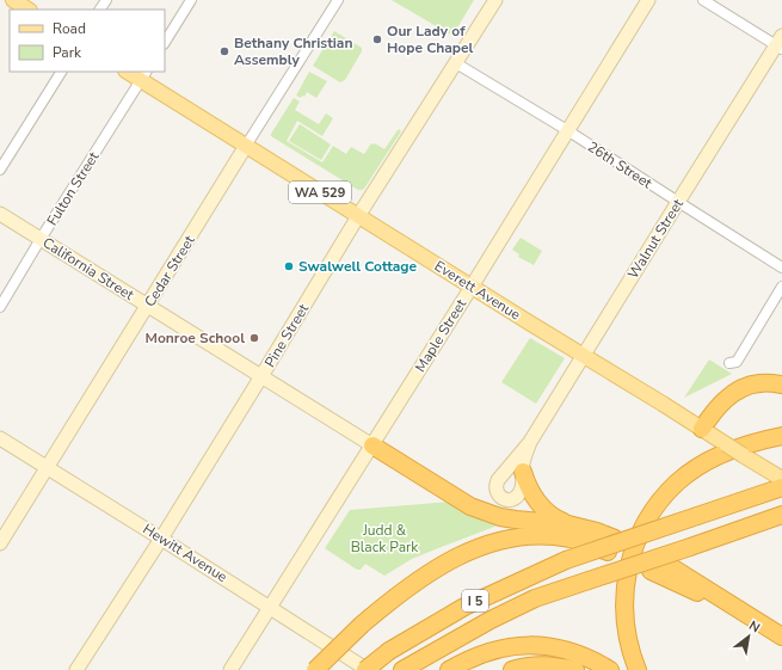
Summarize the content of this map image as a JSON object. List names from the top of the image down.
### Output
{
  "streets": {
    "highway": ["I 5"],
    "main road": ["WA 529", "Everett Avenue"],
    "street": [
      "26th Street",
      "Fulton Street",
      "Walnut Street",
      "California Street",
      "Cedar Street",
      "Pine Street",
      "Maple Street",
      "Hewitt Avenue"
    ]
  },
  "crossings": [
    ["26th Street", "Walnut Street"],
    ["26th Street", "Pine Street"],
    ["26th Street", "Maple Street"],
    ["Fulton Street", "California Street"],
    ["Fulton Street", "Everett Avenue"],
    ["Walnut Street", "Everett Avenue"],
    ["California Street", "Cedar Street"],
    ["California Street", "Pine Street"],
    ["California Street", "Maple Street"],
    ["Cedar Street", "Everett Avenue"],
    ["Cedar Street", "Hewitt Avenue"],
    ["Everett Avenue", "Pine Street"],
    ["Everett Avenue", "Maple Street"],
    ["Pine Street", "Hewitt Avenue"],
    ["Maple Street", "Hewitt Avenue"],
    ["Hewitt Avenue", "I 5"]
  ],
  "parks": ["Judd & Black Park"],
  "places": [
    "Our Lady of Hope Chapel",
    "Bethany Christian Assembly",
    "Swalwell Cottage",
    "Monroe School"
  ],
  "legend": ["Road", "Park"],
  "north": "top right"
}
